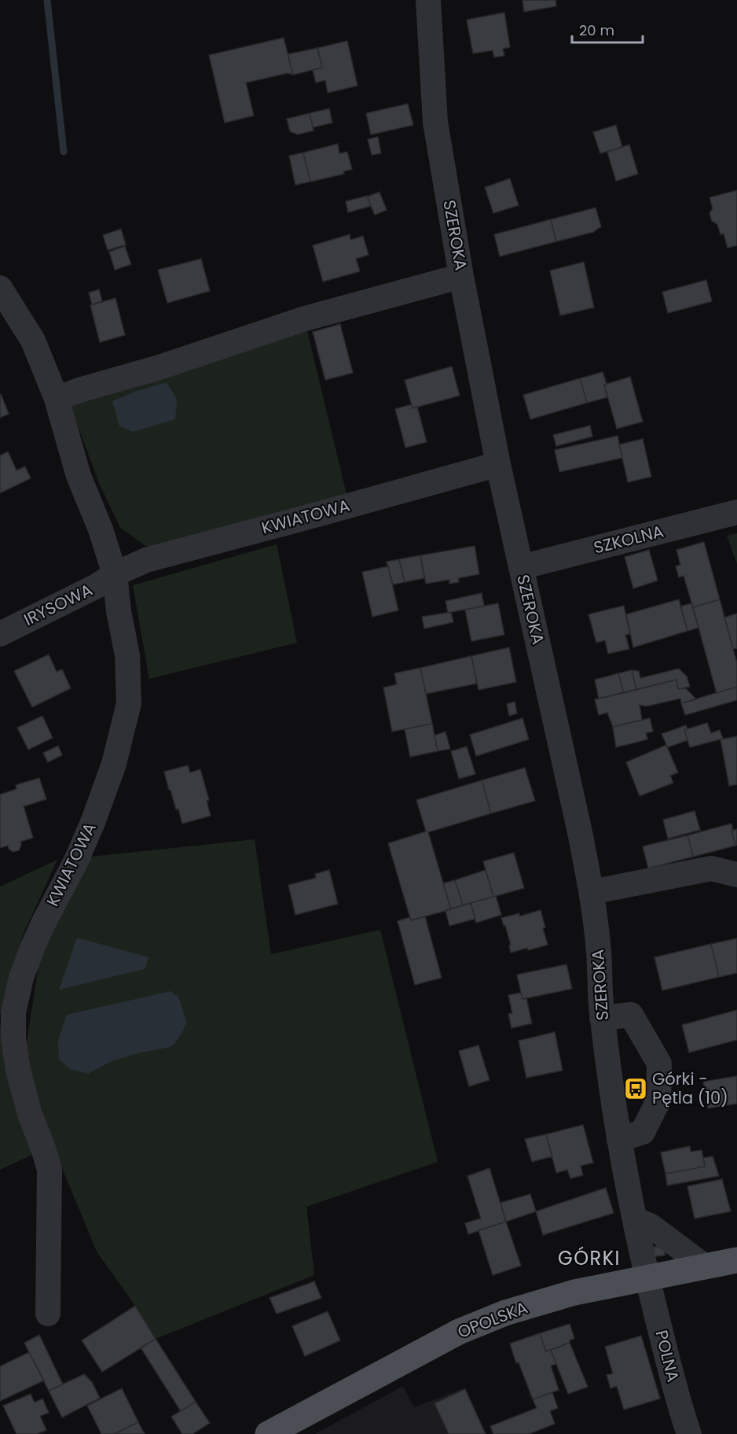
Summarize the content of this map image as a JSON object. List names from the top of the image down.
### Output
{
  "streets": {
    "main road": ["OPOLSKA"],
    "street": [
      "SZEROKA",
      "KWIATOWA",
      "SZKOLNA",
      "IRYSOWA",
      "POLNA"
    ]
  },
  "crossings": [
    ["SZEROKA", "KWIATOWA"],
    ["SZEROKA", "SZKOLNA"],
    ["SZEROKA", "OPOLSKA"],
    ["SZEROKA", "POLNA"],
    ["KWIATOWA", "IRYSOWA"],
    ["OPOLSKA", "POLNA"]
  ],
  "districts": ["GÓRKI"],
  "places": {
    "bus stop": ["Górki - Pętla (10)"]
  },
  "scale_bar": "20 m"
}
